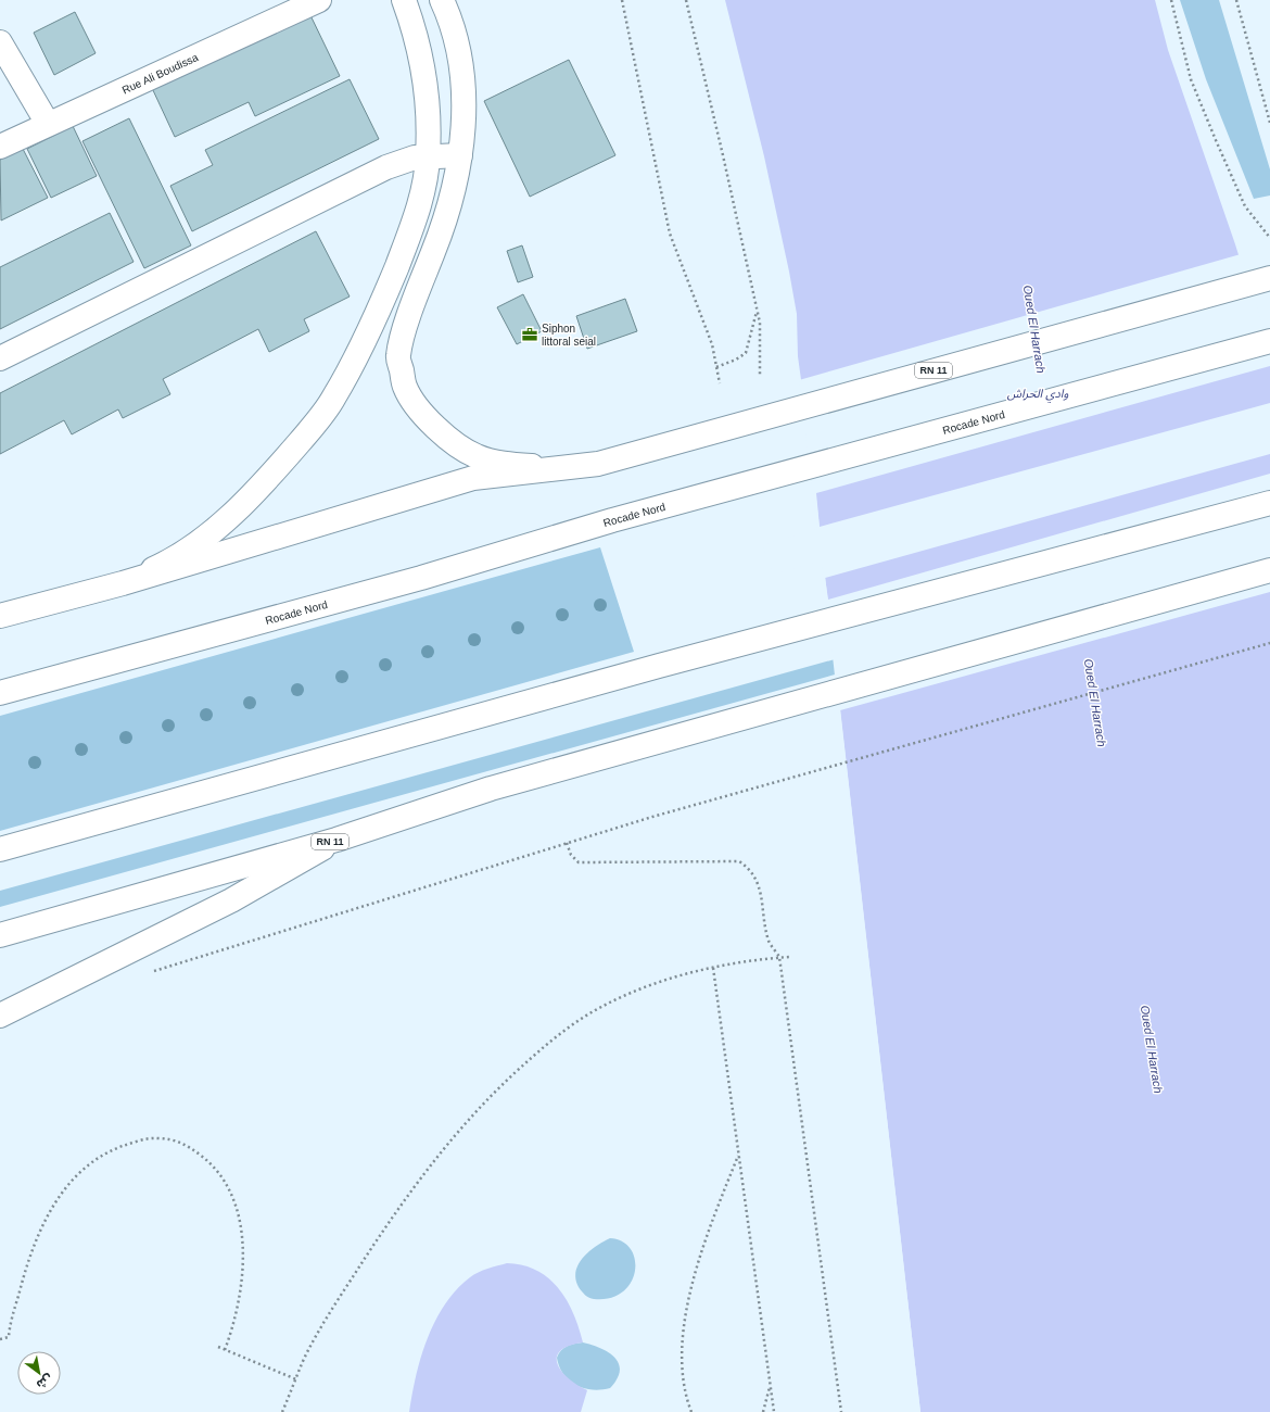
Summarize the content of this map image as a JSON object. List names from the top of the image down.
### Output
{
  "streets": {
    "main road": ["Rue Ali Boudissa", "RN 11", "Rocade Nord"]
  },
  "water": ["Oued El Harrach", "وادي الحراش"],
  "places": {
    "office": ["Siphon littoral seial"]
  },
  "north": "bottom right"
}
